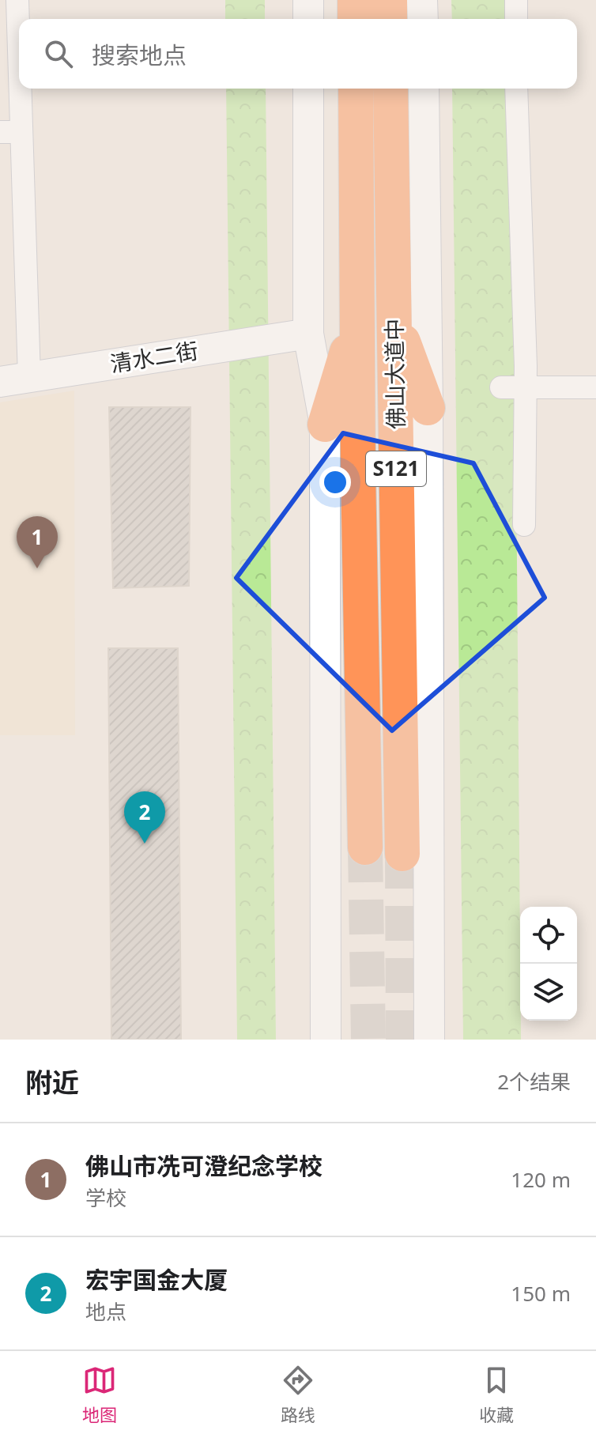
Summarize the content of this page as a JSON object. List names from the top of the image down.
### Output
{
  "streets": {
    "highway": ["佛山大道中", "S121"],
    "main road": ["清水二街"]
  },
  "page": {
    "search": "搜索地点",
    "pins": ["1", "2"],
    "heading": ["附近", "2个结果"],
    "list": [
      {
        "mark": "1",
        "name": "佛山市冼可澄纪念学校",
        "note": "学校",
        "value": "120 m"
      },
      {
        "mark": "2",
        "name": "宏宇国金大厦",
        "note": "地点",
        "value": "150 m"
      }
    ],
    "nav": ["地图", "路线", "收藏"]
  }
}
